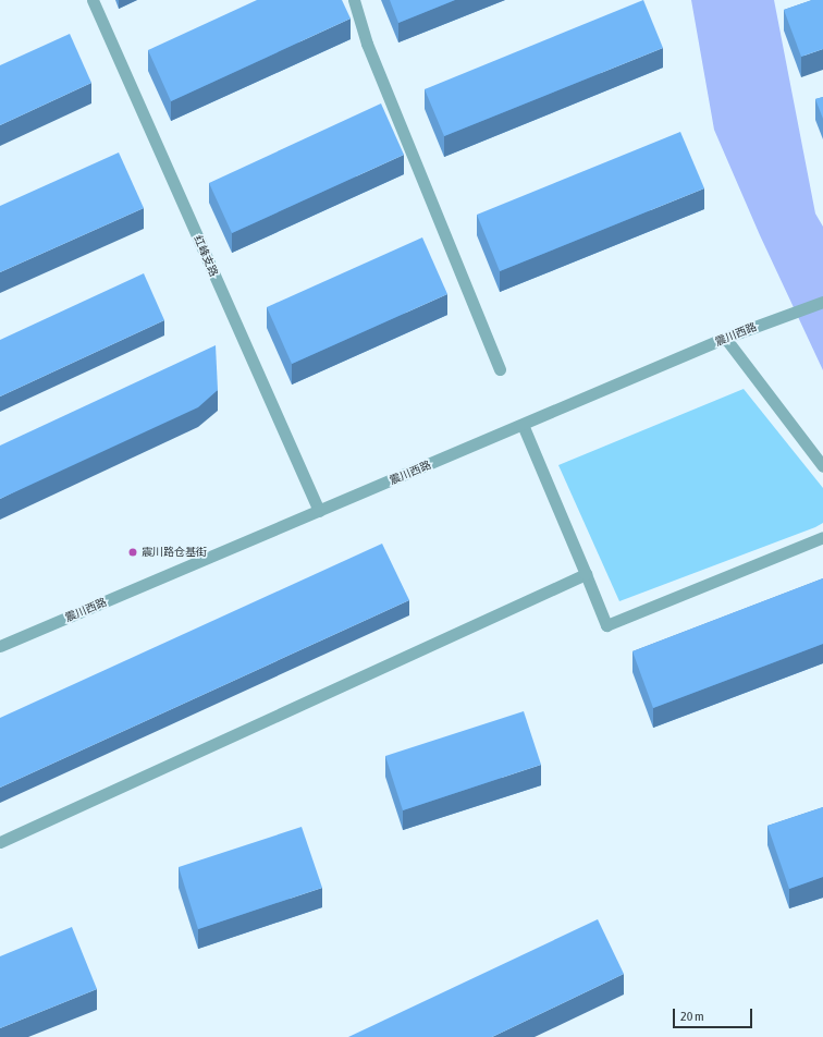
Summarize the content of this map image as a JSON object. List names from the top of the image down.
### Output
{
  "streets": {
    "street": ["红峰支路", "震川西路"]
  },
  "crossings": [
    ["红峰支路", "震川西路"]
  ],
  "places": ["震川路仓基街"],
  "scale_bar": "20 m"
}
